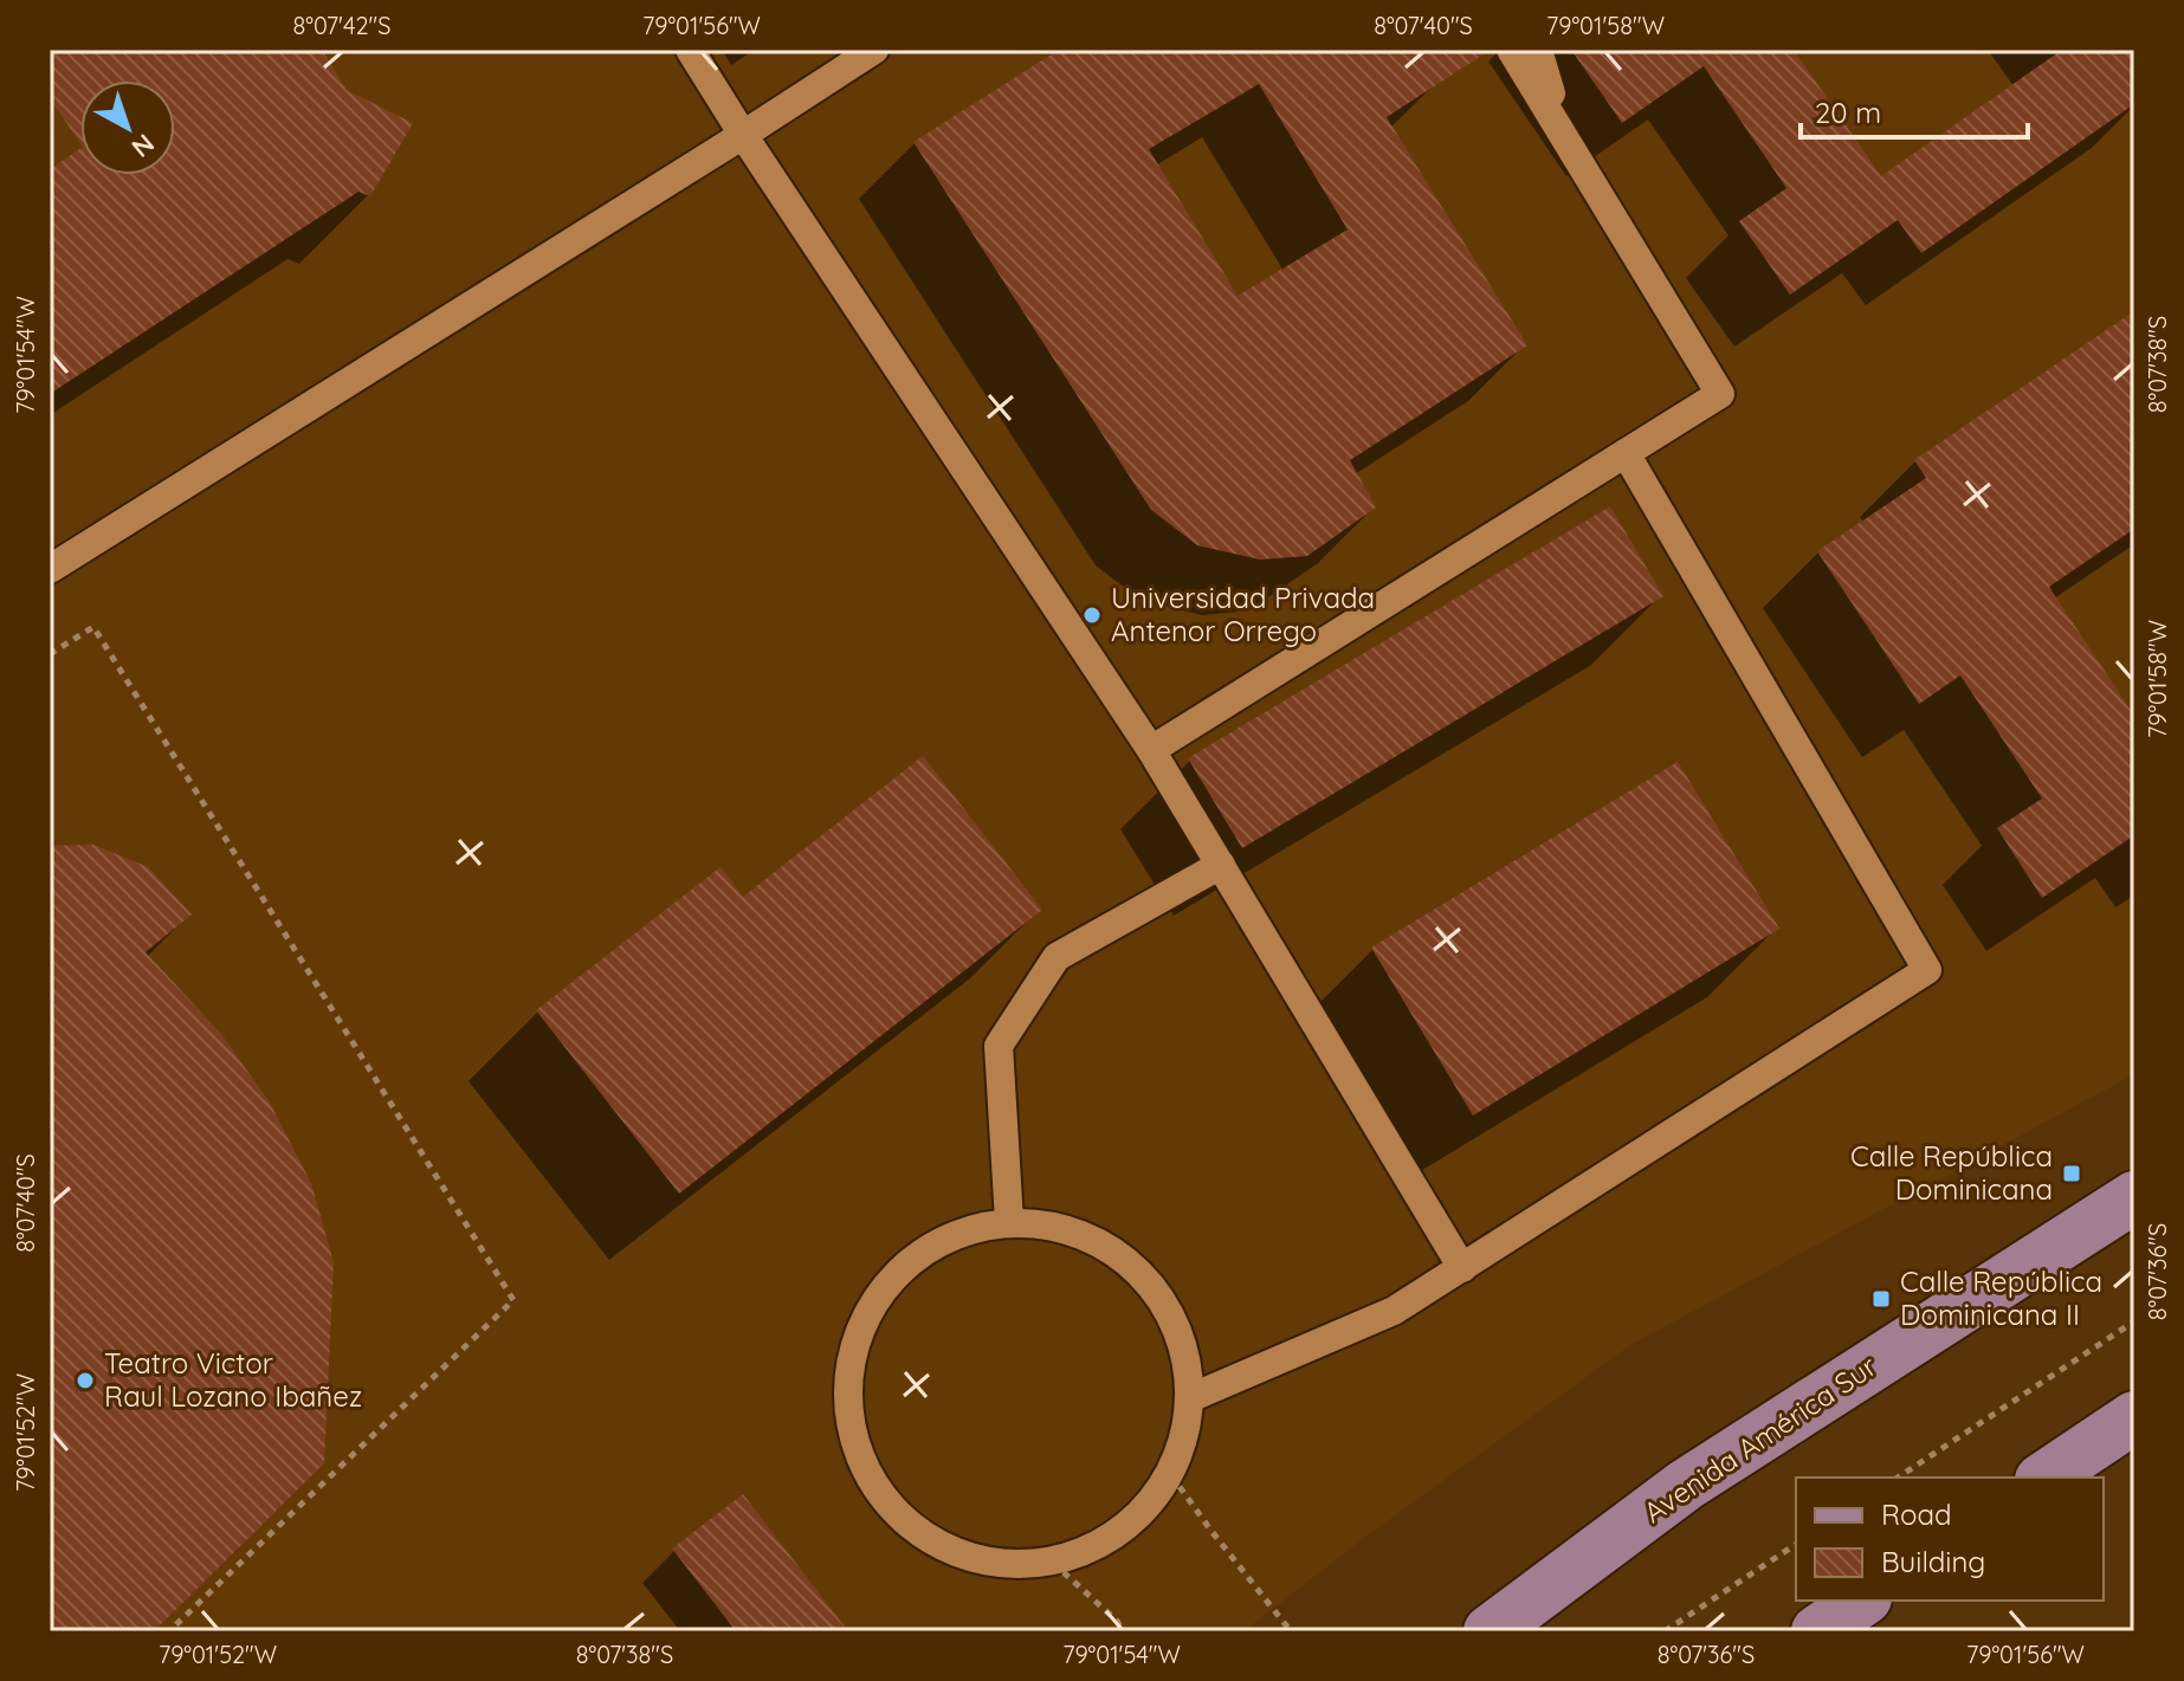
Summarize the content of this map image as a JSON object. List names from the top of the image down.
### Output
{
  "streets": {
    "main road": ["Avenida América Sur"]
  },
  "places": {
    "other": ["Universidad Privada Antenor Orrego", "Teatro Victor Raul Lozano Ibañez"],
    "transit": ["Calle República Dominicana", "Calle República Dominicana II"]
  },
  "legend": ["Road", "Building"],
  "scale_bar": "20 m",
  "north": "bottom right",
  "coordinates": [
    "8°07'42\"S",
    "79°01'56\"W",
    "8°07'40\"S",
    "79°01'58\"W",
    "79°01'54\"W",
    "8°07'38\"S",
    "8°07'36\"S",
    "79°01'52\"W"
  ]
}
